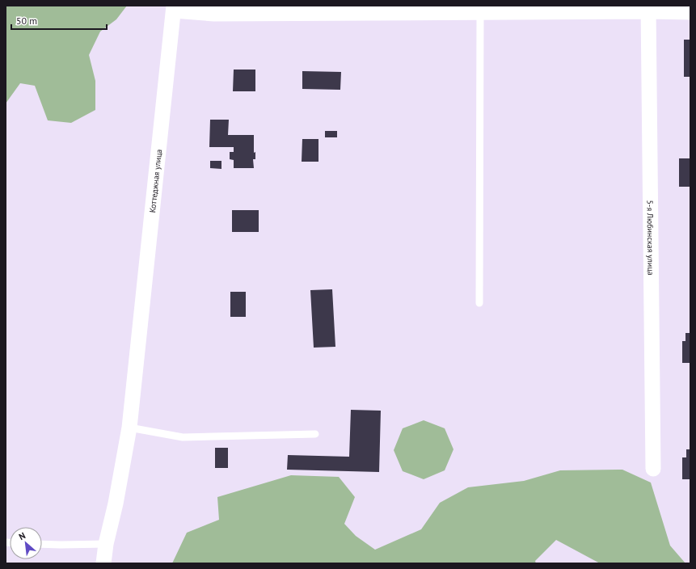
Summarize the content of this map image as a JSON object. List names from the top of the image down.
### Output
{
  "streets": {
    "street": ["Коттеджная улица", "5-я Любинская улица"]
  },
  "scale_bar": "50 m",
  "north": "top left"
}
